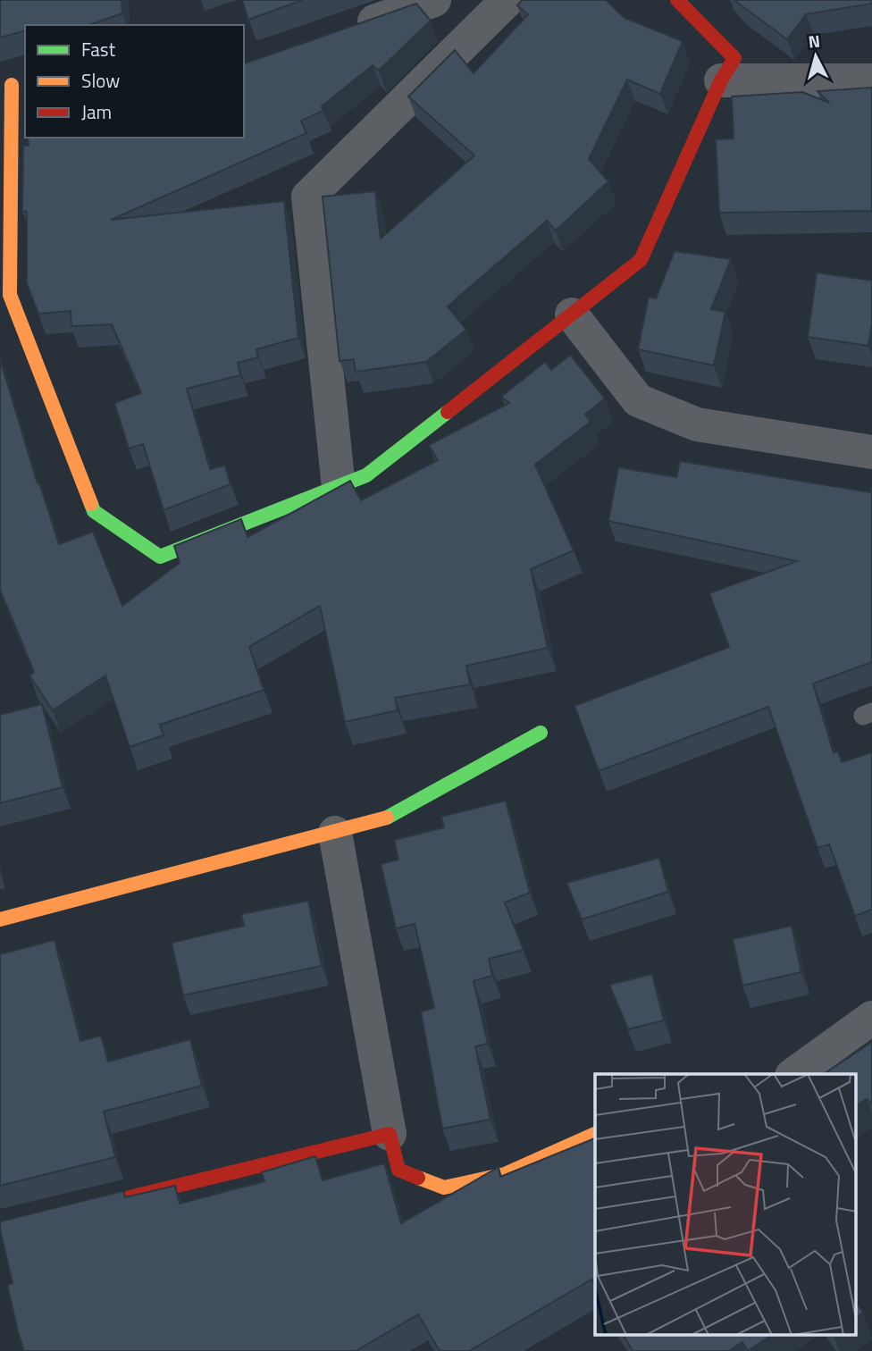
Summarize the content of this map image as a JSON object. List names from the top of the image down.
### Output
{
  "legend": ["Fast", "Slow", "Jam"],
  "north": "top"
}
